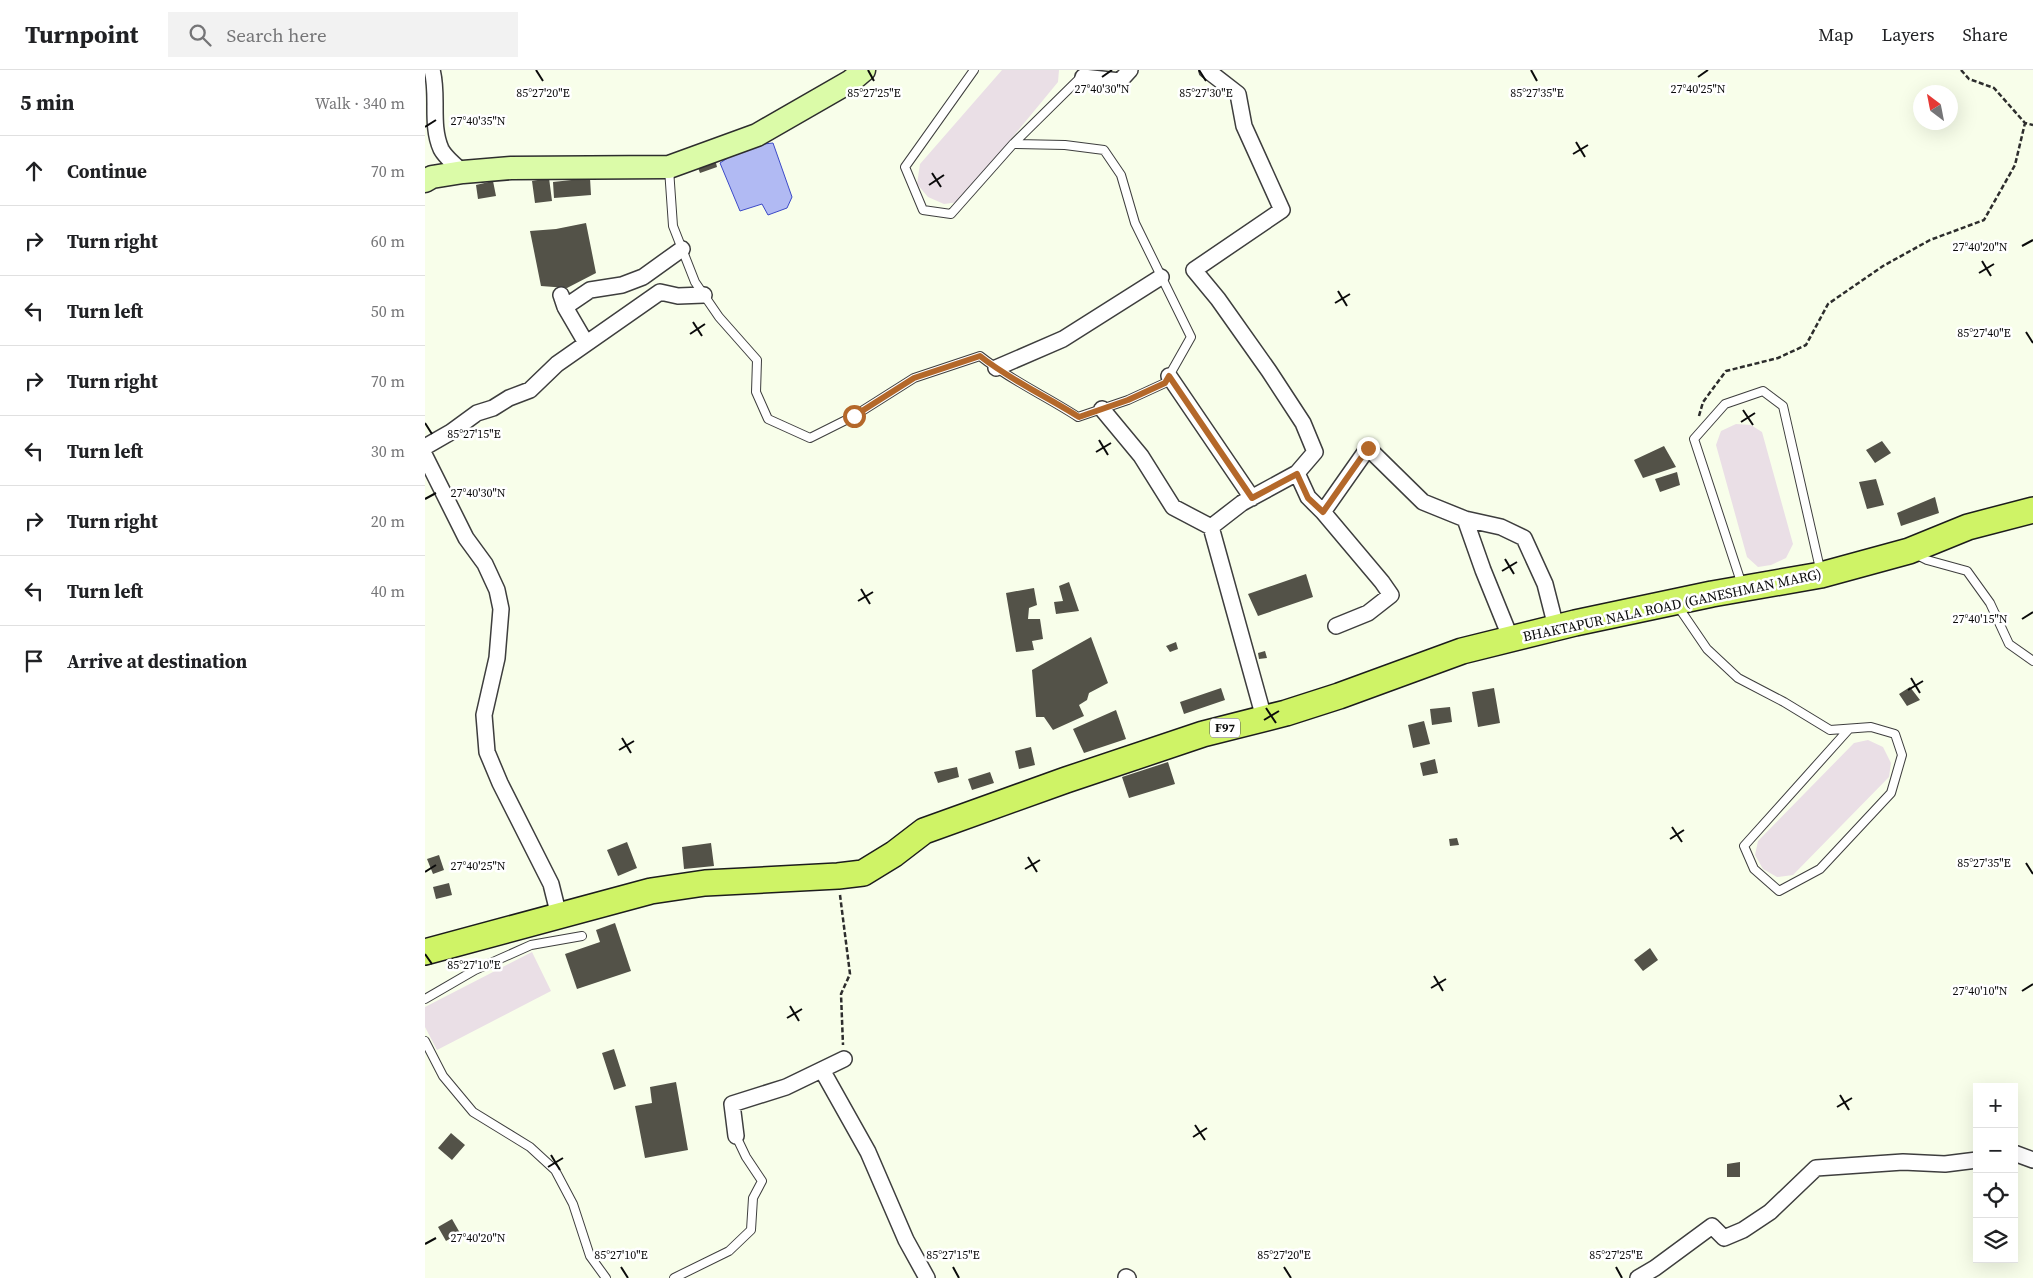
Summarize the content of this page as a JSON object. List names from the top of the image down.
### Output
{
  "streets": {
    "main road": ["BHAKTAPUR NALA ROAD (GANESHMAN MARG)", "F97"]
  },
  "north": "top left",
  "page": {
    "header": "Turnpoint",
    "search": "Search here",
    "nav": ["Map", "Layers", "Share"],
    "heading": ["5 min", "Walk · 340 m"],
    "list": [
      ["Continue", "70 m"],
      ["Turn right", "60 m"],
      ["Turn left", "50 m"],
      ["Turn right", "70 m"],
      ["Turn left", "30 m"],
      ["Turn right", "20 m"],
      ["Turn left", "40 m"],
      "Arrive at destination"
    ],
    "map_buttons": ["+", "−"]
  },
  "coordinates": [
    "27°40'30\"N",
    "27°40'25\"N",
    "85°27'35\"E",
    "85°27'20\"E",
    "85°27'25\"E",
    "85°27'30\"E",
    "27°40'35\"N",
    "27°40'20\"N",
    "85°27'40\"E",
    "85°27'15\"E",
    "27°40'15\"N",
    "85°27'10\"E",
    "27°40'10\"N"
  ]
}
